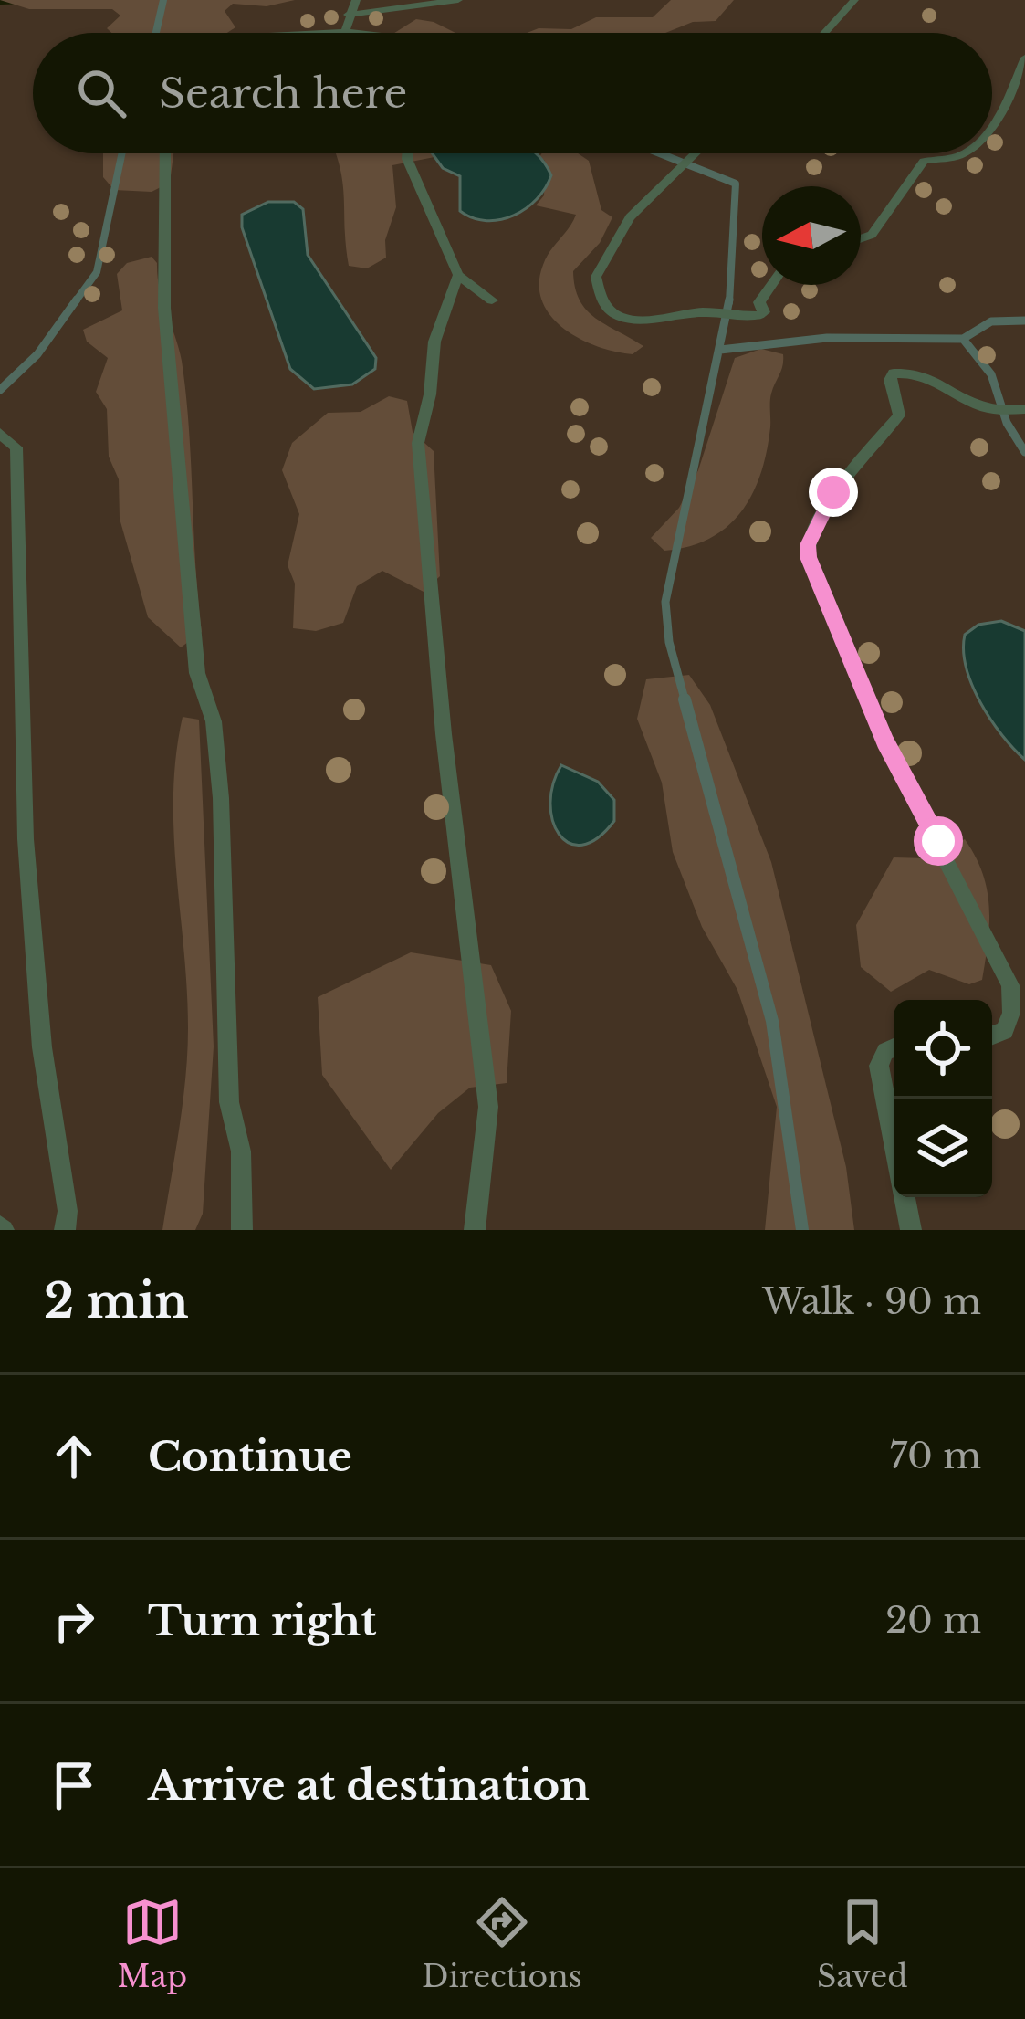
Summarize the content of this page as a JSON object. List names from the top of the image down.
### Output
{
  "north": "left",
  "page": {
    "search": "Search here",
    "heading": ["2 min", "Walk · 90 m"],
    "list": [
      ["Continue", "70 m"],
      ["Turn right", "20 m"],
      "Arrive at destination"
    ],
    "nav": ["Map", "Directions", "Saved"]
  }
}
